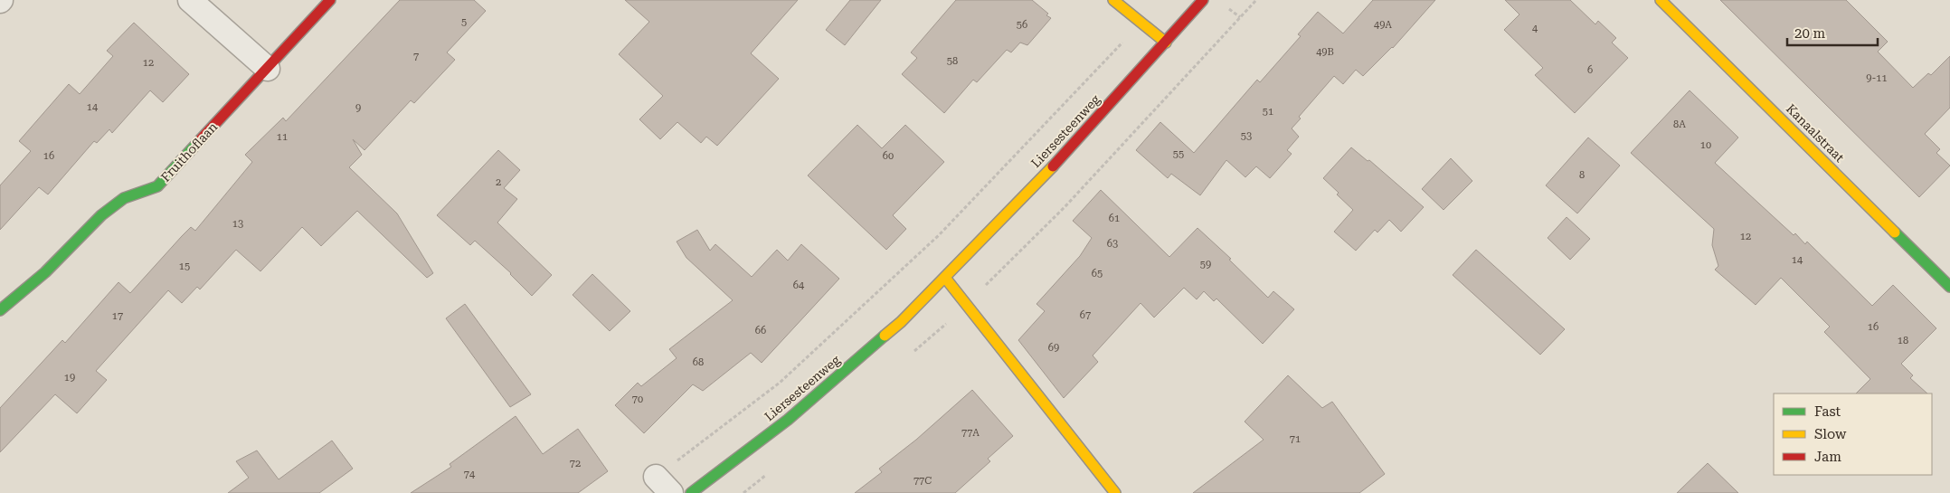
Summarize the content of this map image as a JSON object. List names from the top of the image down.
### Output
{
  "streets": {
    "street": ["Liersesteenweg", "Kanaalstraat", "Fruithoflaan"]
  },
  "house_numbers": [
    "5",
    "56",
    "49A",
    "4",
    "49B",
    "7",
    "58",
    "12",
    "6",
    "9-11",
    "14",
    "9",
    "51",
    "8A",
    "53",
    "11",
    "10",
    "55",
    "16",
    "60",
    "8",
    "2",
    "61",
    "13",
    "12",
    "63",
    "14",
    "59",
    "15",
    "65",
    "64",
    "67",
    "17",
    "16",
    "66",
    "18",
    "69",
    "68",
    "19",
    "70",
    "77A",
    "71",
    "72",
    "74",
    "77C"
  ],
  "legend": ["Fast", "Slow", "Jam"],
  "scale_bar": "20 m"
}
